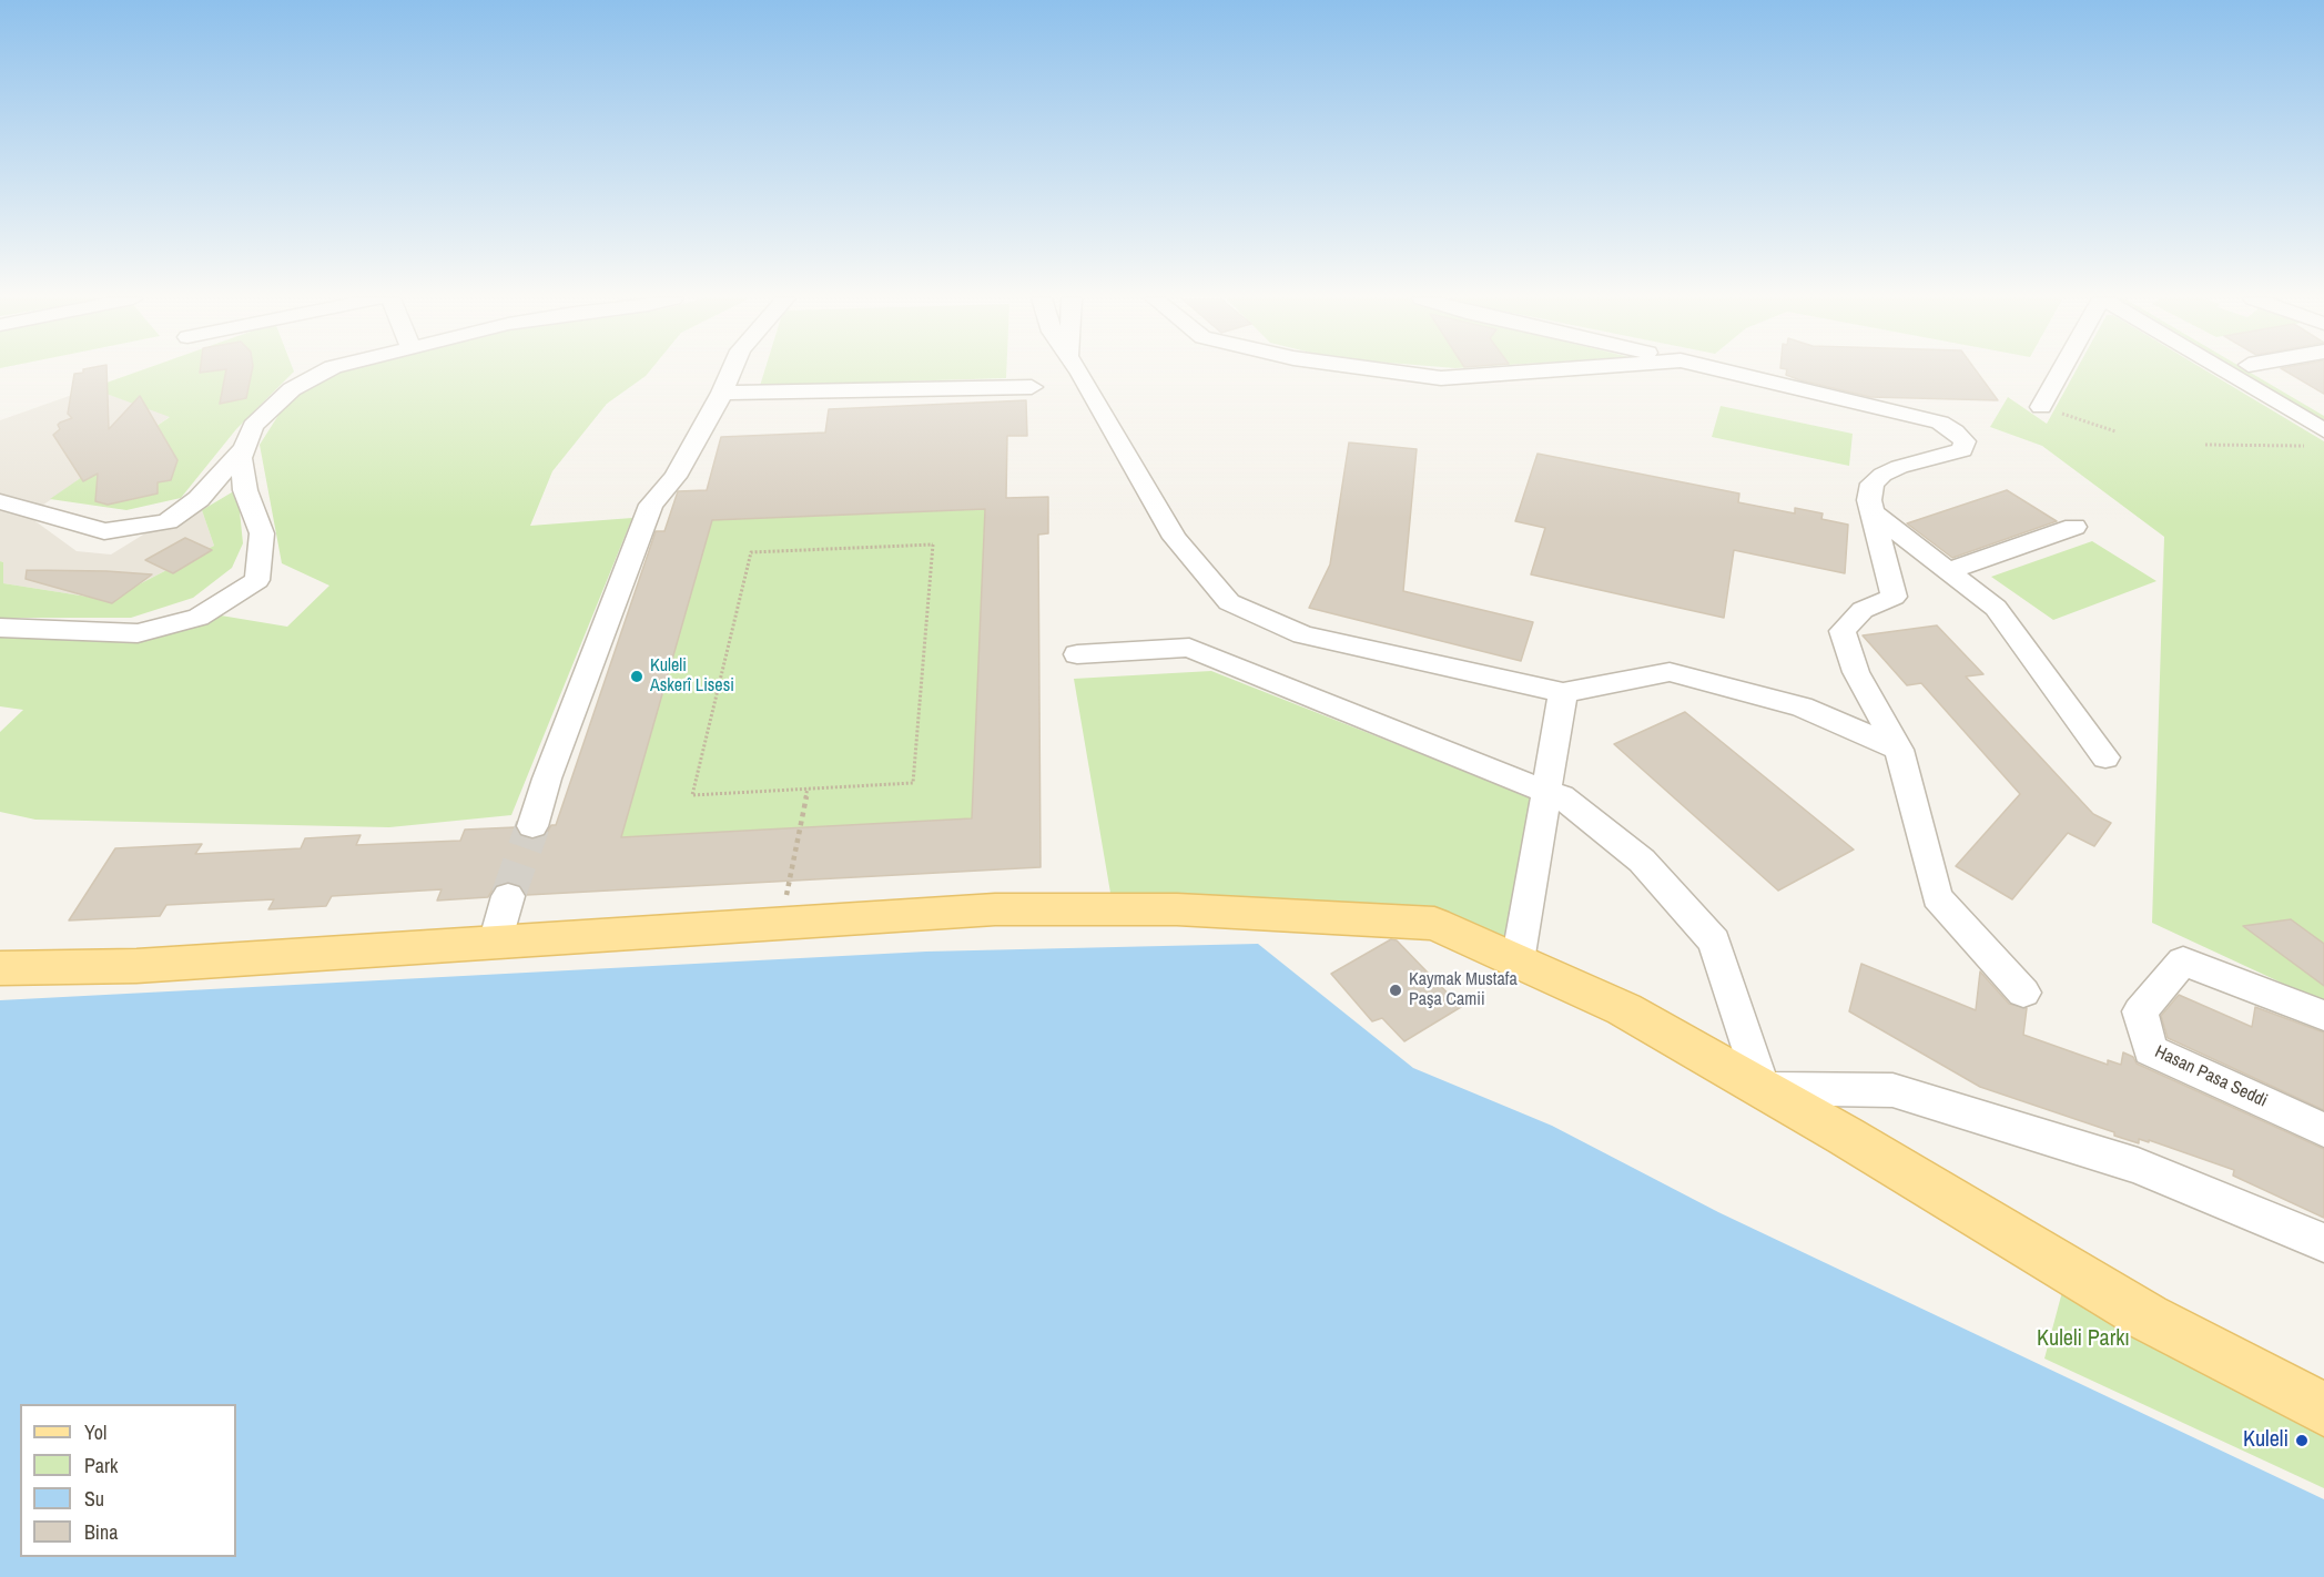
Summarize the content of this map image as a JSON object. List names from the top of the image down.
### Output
{
  "streets": {
    "street": ["Hasan Pasa Seddi"]
  },
  "parks": ["Kuleli Parkı"],
  "places": ["Kuleli Askerî Lisesi", "Kaymak Mustafa Paşa Camii", "Kuleli"],
  "legend": [
    "Yol",
    "Park",
    "Su",
    "Bina"
  ]
}
